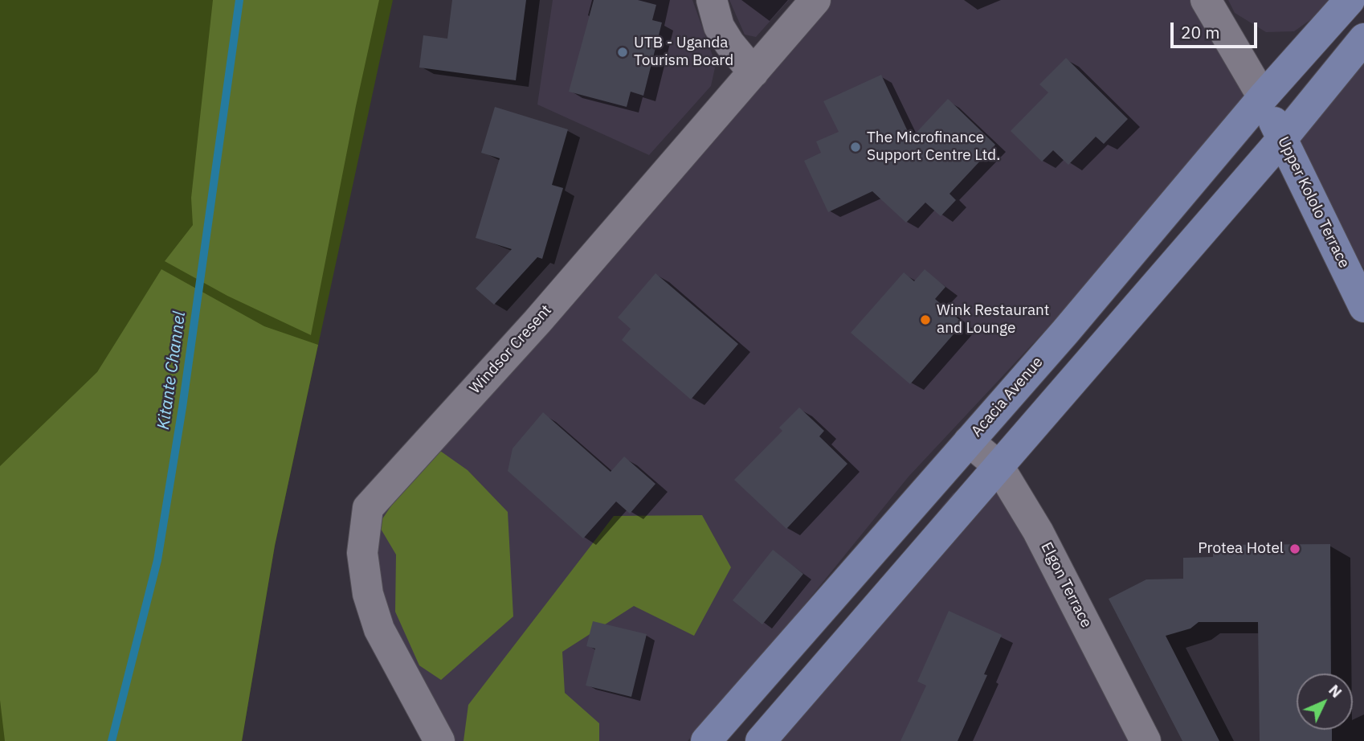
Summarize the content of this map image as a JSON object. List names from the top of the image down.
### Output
{
  "streets": {
    "main road": ["Upper Kololo Terrace", "Acacia Avenue"],
    "street": ["Windsor Cresent", "Elgon Terrace"]
  },
  "crossings": [
    ["Upper Kololo Terrace", "Acacia Avenue"],
    ["Acacia Avenue", "Elgon Terrace"]
  ],
  "water": ["Kitante Channel"],
  "places": [
    "UTB - Uganda Tourism Board",
    "The Microfinance Support Centre Ltd.",
    "Wink Restaurant and Lounge",
    "Protea Hotel"
  ],
  "scale_bar": "20 m",
  "north": "top right"
}
